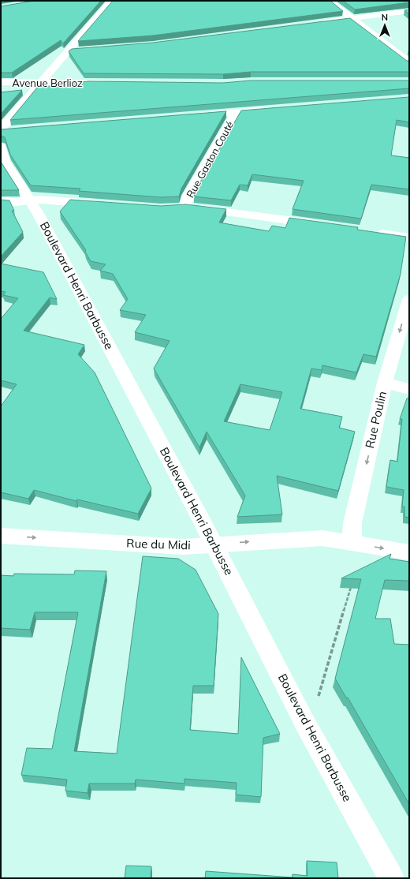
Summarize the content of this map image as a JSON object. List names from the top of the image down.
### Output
{
  "streets": {
    "street": [
      "Avenue Berlioz",
      "Rue Gaston Couté",
      "Boulevard Henri Barbusse",
      "Rue Poulin",
      "Rue du Midi"
    ]
  },
  "crossings": [
    ["Boulevard Henri Barbusse", "Rue du Midi"],
    ["Rue Poulin", "Rue du Midi"]
  ],
  "one_way": ["Rue Poulin", "Rue du Midi"],
  "north": "top"
}
